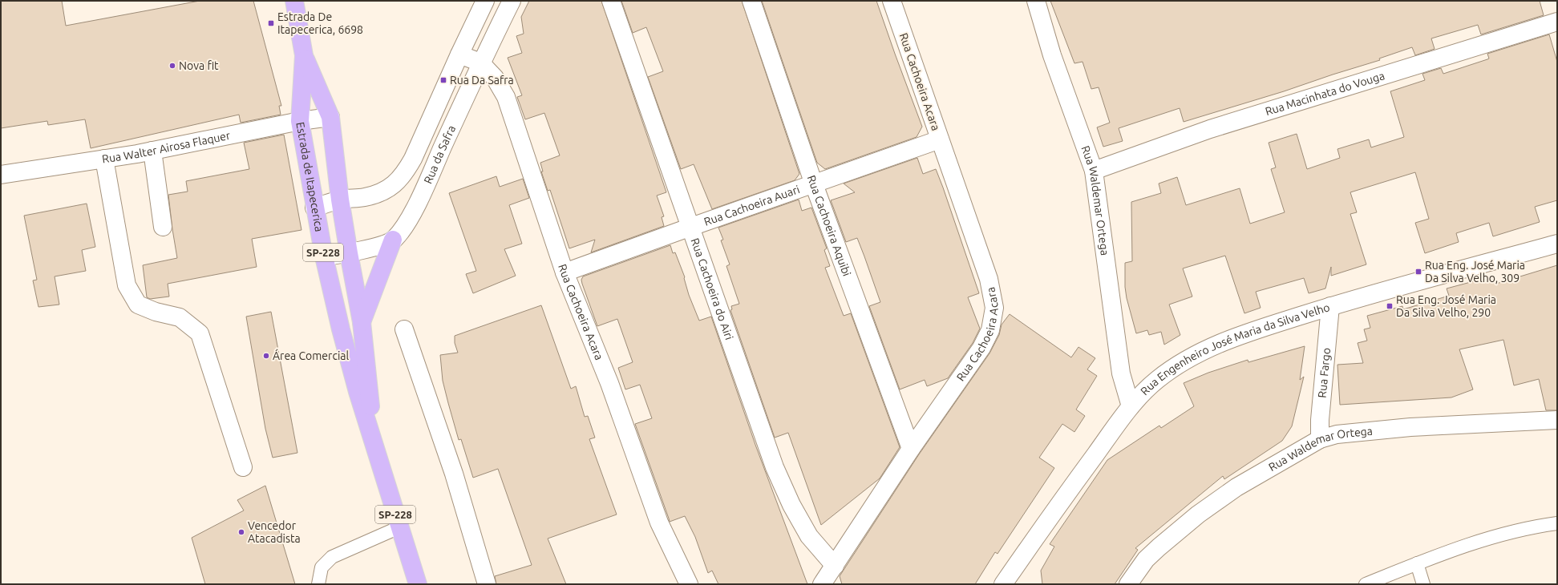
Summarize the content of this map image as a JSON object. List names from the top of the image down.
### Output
{
  "streets": {
    "main road": ["Estrada de Itapecerica", "SP-228"],
    "street": [
      "Rua Cachoeira Acara",
      "Rua Macinhata do Vouga",
      "Rua Walter Airosa Flaquer",
      "Rua da Safra",
      "Rua Waldemar Ortega",
      "Rua Cachoeira Auari",
      "Rua Cachoeira Aquibi",
      "Rua Cachoeira do Airi",
      "Rua Engenheiro José Maria da Silva Velho",
      "Rua Fargo"
    ]
  },
  "crossings": [
    ["Rua Cachoeira Acara", "Rua da Safra"],
    ["Rua Cachoeira Acara", "Rua Cachoeira Auari"],
    ["Rua Cachoeira Acara", "Rua Cachoeira Aquibi"],
    ["Rua Cachoeira Acara", "Rua Cachoeira do Airi"],
    ["Rua Macinhata do Vouga", "Rua Waldemar Ortega"],
    ["Rua Walter Airosa Flaquer", "Estrada de Itapecerica"],
    ["Rua da Safra", "Estrada de Itapecerica"],
    ["Rua Waldemar Ortega", "Rua Engenheiro José Maria da Silva Velho"],
    ["Rua Waldemar Ortega", "Rua Fargo"],
    ["Rua Cachoeira Auari", "Rua Cachoeira Aquibi"],
    ["Rua Cachoeira Auari", "Rua Cachoeira do Airi"],
    ["Rua Engenheiro José Maria da Silva Velho", "Rua Fargo"]
  ],
  "places": {
    "transit": [
      "Estrada De Itapecerica, 6698",
      "Rua Da Safra",
      "Rua Eng. José Maria Da Silva Velho, 309",
      "Rua Eng. José Maria Da Silva Velho, 290"
    ],
    "other": ["Nova fit", "Área Comercial", "Vencedor Atacadista"]
  }
}
